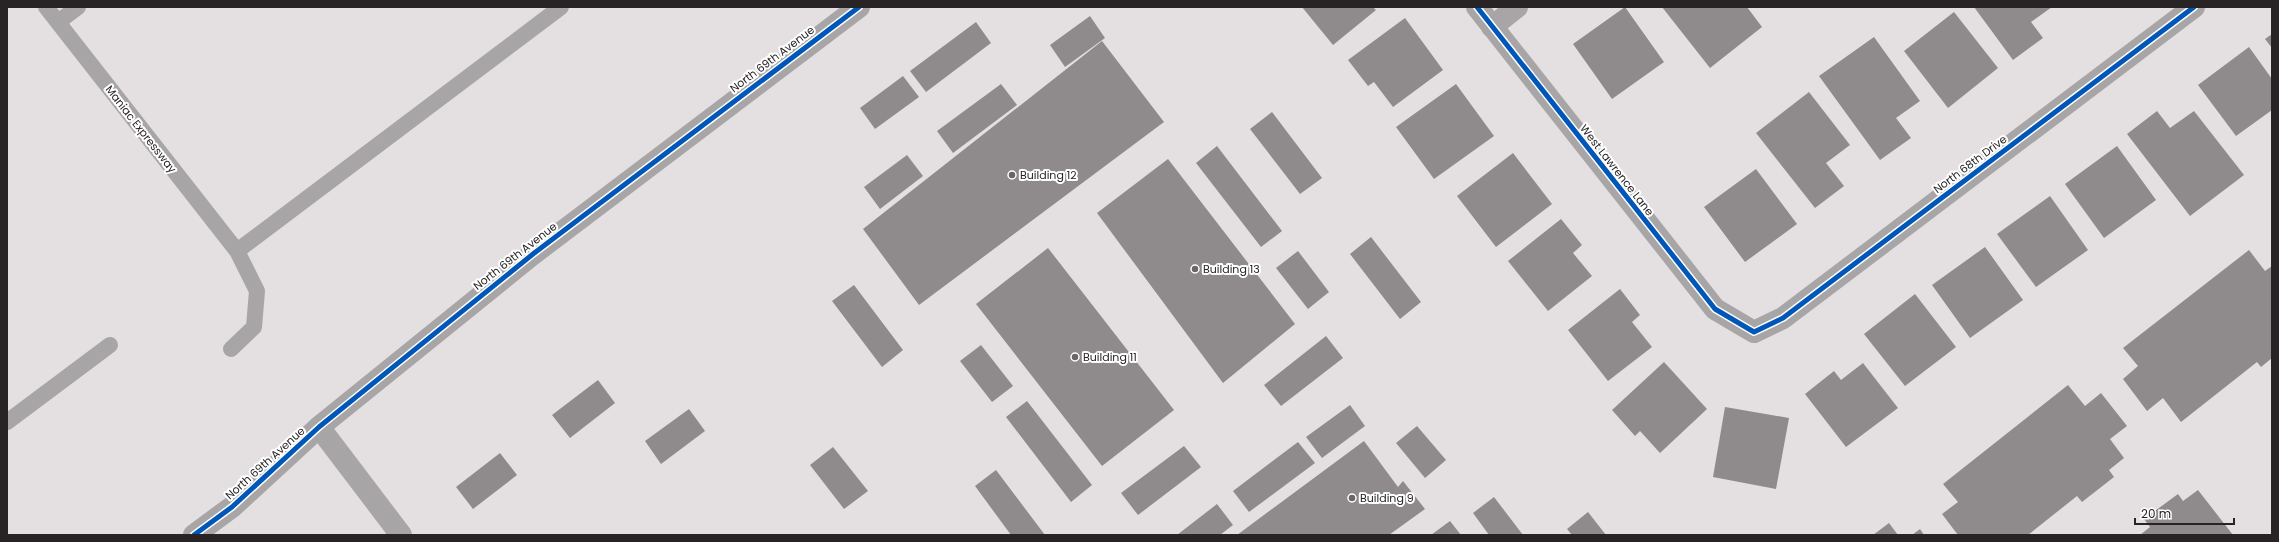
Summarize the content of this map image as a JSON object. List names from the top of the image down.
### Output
{
  "streets": {
    "street": ["North 69th Avenue", "North 68th Drive", "West Lawrence Lane"],
    "lane": ["Maniac Expressway"]
  },
  "crossings": [
    ["North 68th Drive", "West Lawrence Lane"]
  ],
  "places": [
    "Building 12",
    "Building 13",
    "Building 11",
    "Building 9"
  ],
  "scale_bar": "20 m"
}
